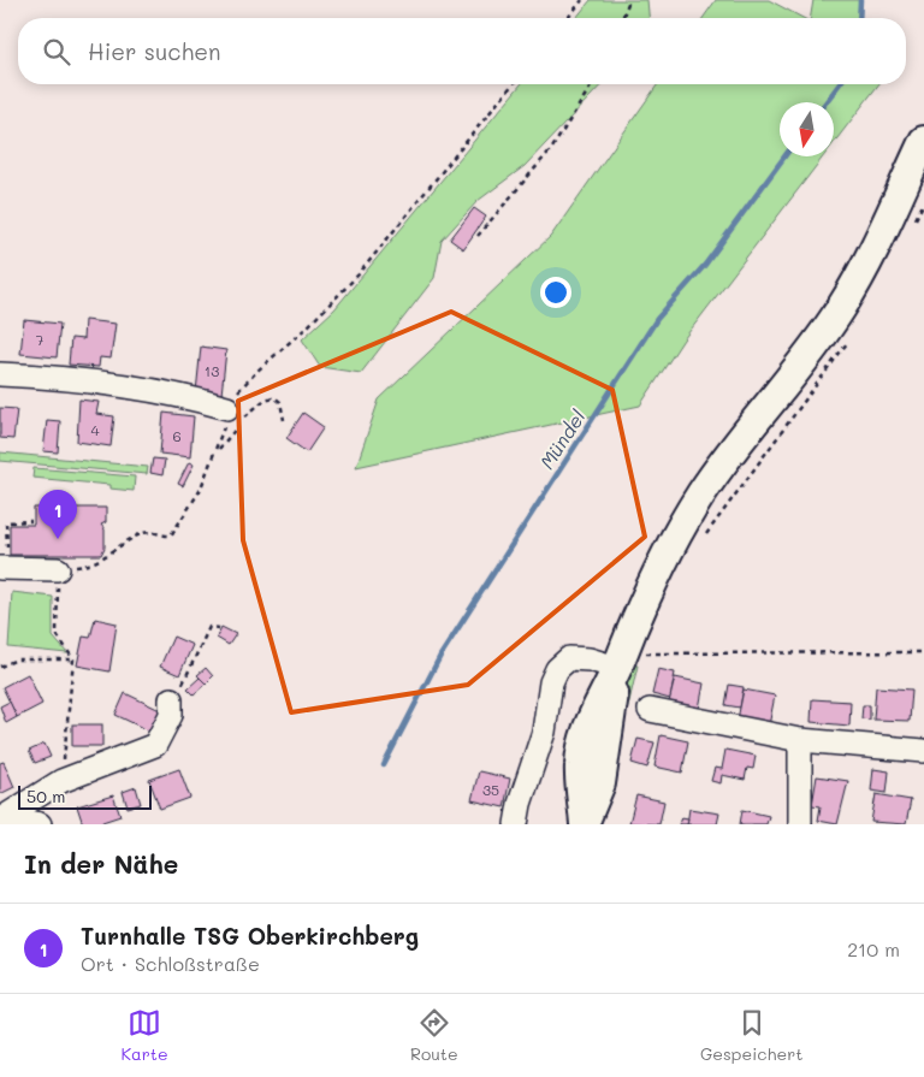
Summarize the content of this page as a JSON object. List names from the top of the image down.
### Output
{
  "water": ["Mündel"],
  "house_numbers": [
    "7",
    "13",
    "4",
    "6",
    "35"
  ],
  "scale_bar": "50 m",
  "north": "bottom",
  "page": {
    "search": "Hier suchen",
    "pins": "1",
    "scale": "50 m",
    "heading": "In der Nähe",
    "list": [
      {
        "mark": "1",
        "name": "Turnhalle TSG Oberkirchberg",
        "note": "Ort · Schloßstraße",
        "value": "210 m"
      }
    ],
    "nav": ["Karte", "Route", "Gespeichert"]
  }
}
